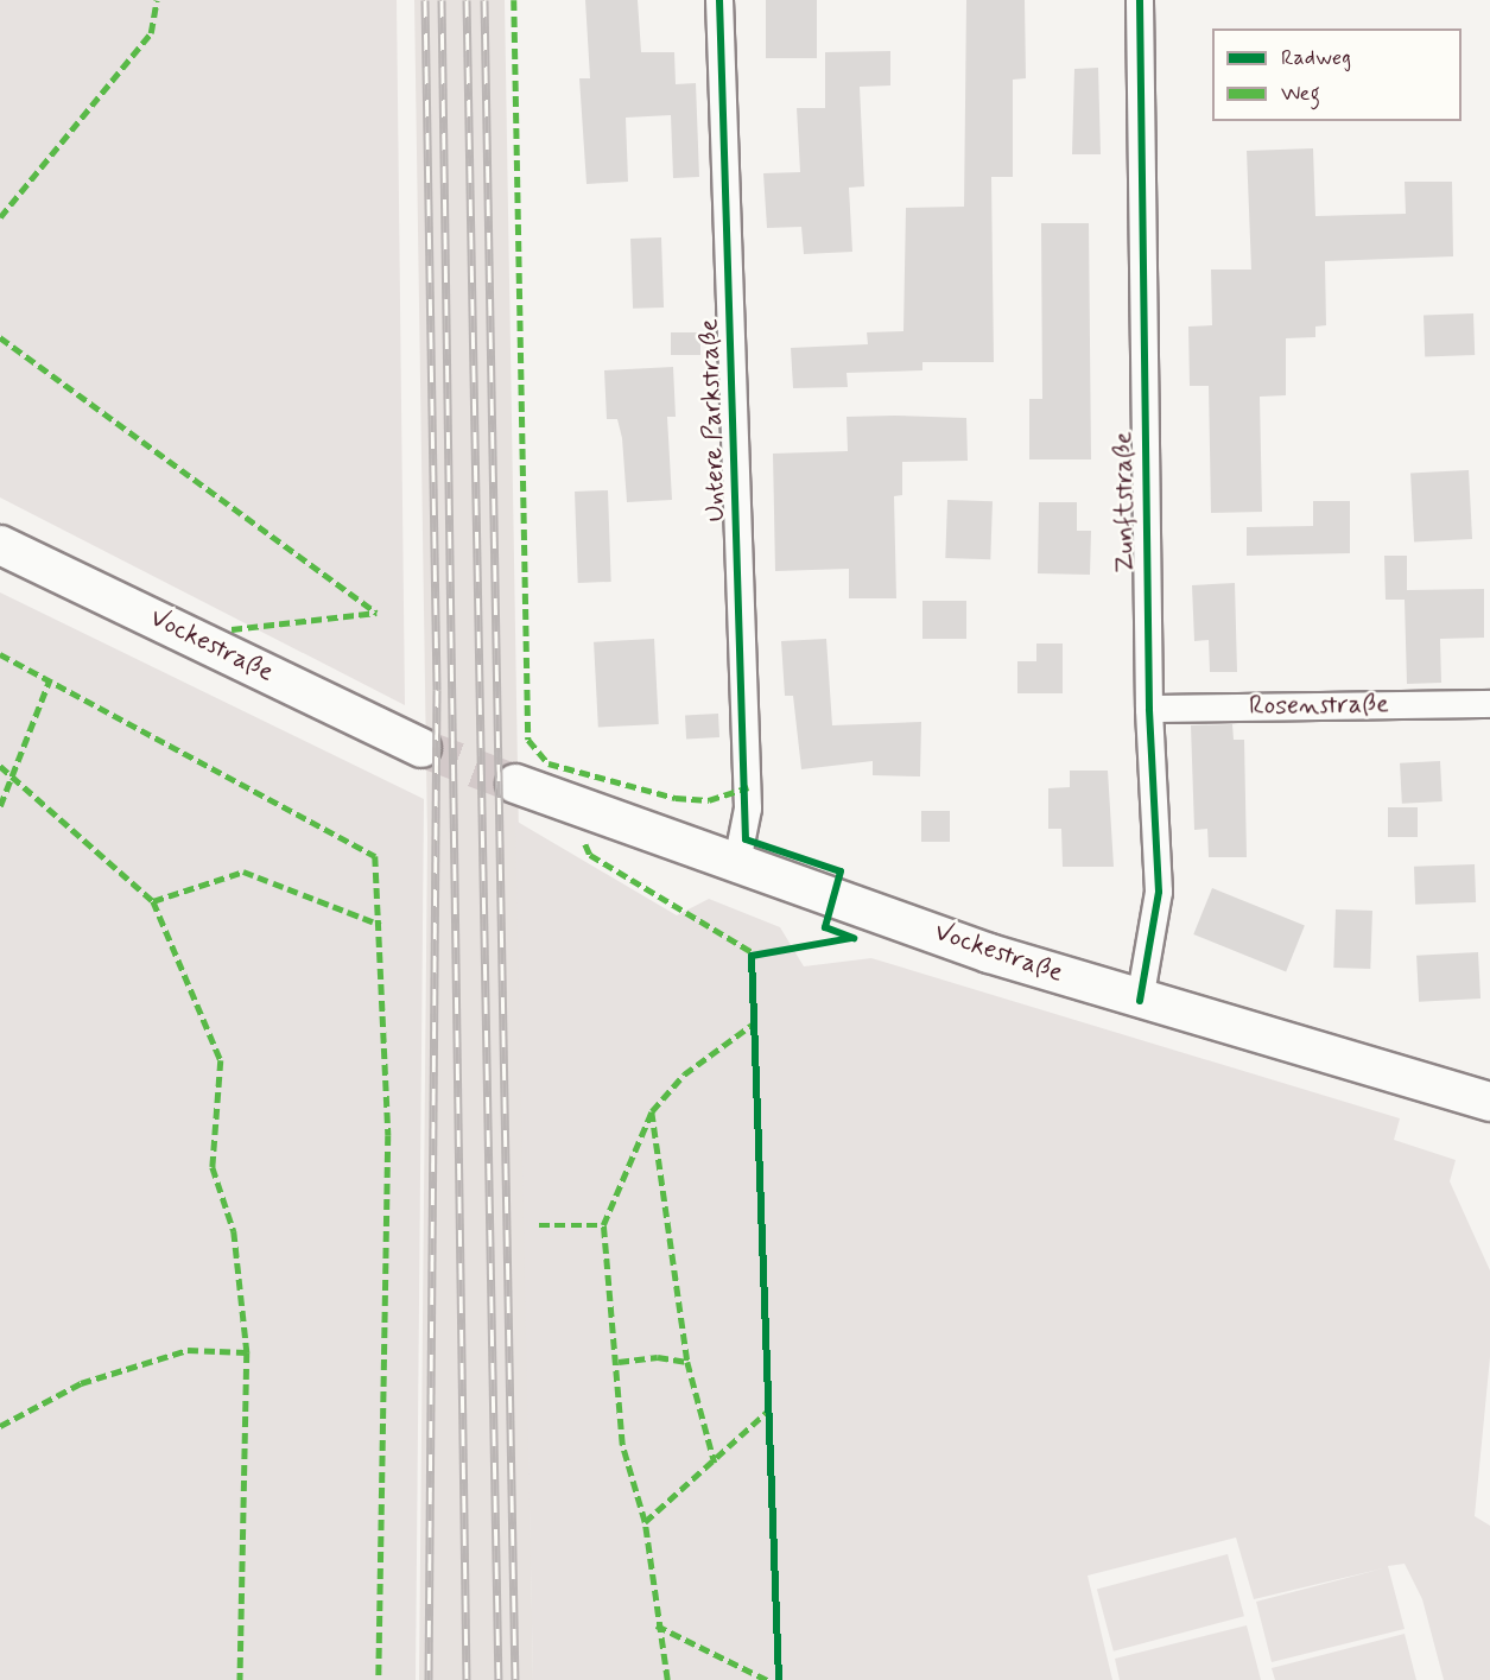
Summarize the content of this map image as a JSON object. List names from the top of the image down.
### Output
{
  "streets": {
    "main road": ["Vockestraße"],
    "street": ["Untere Parkstraße", "Zunftstraße", "Rosenstraße"]
  },
  "crossings": [
    ["Untere Parkstraße", "Vockestraße"],
    ["Zunftstraße", "Vockestraße"],
    ["Zunftstraße", "Rosenstraße"]
  ],
  "legend": ["Radweg", "Weg"]
}
